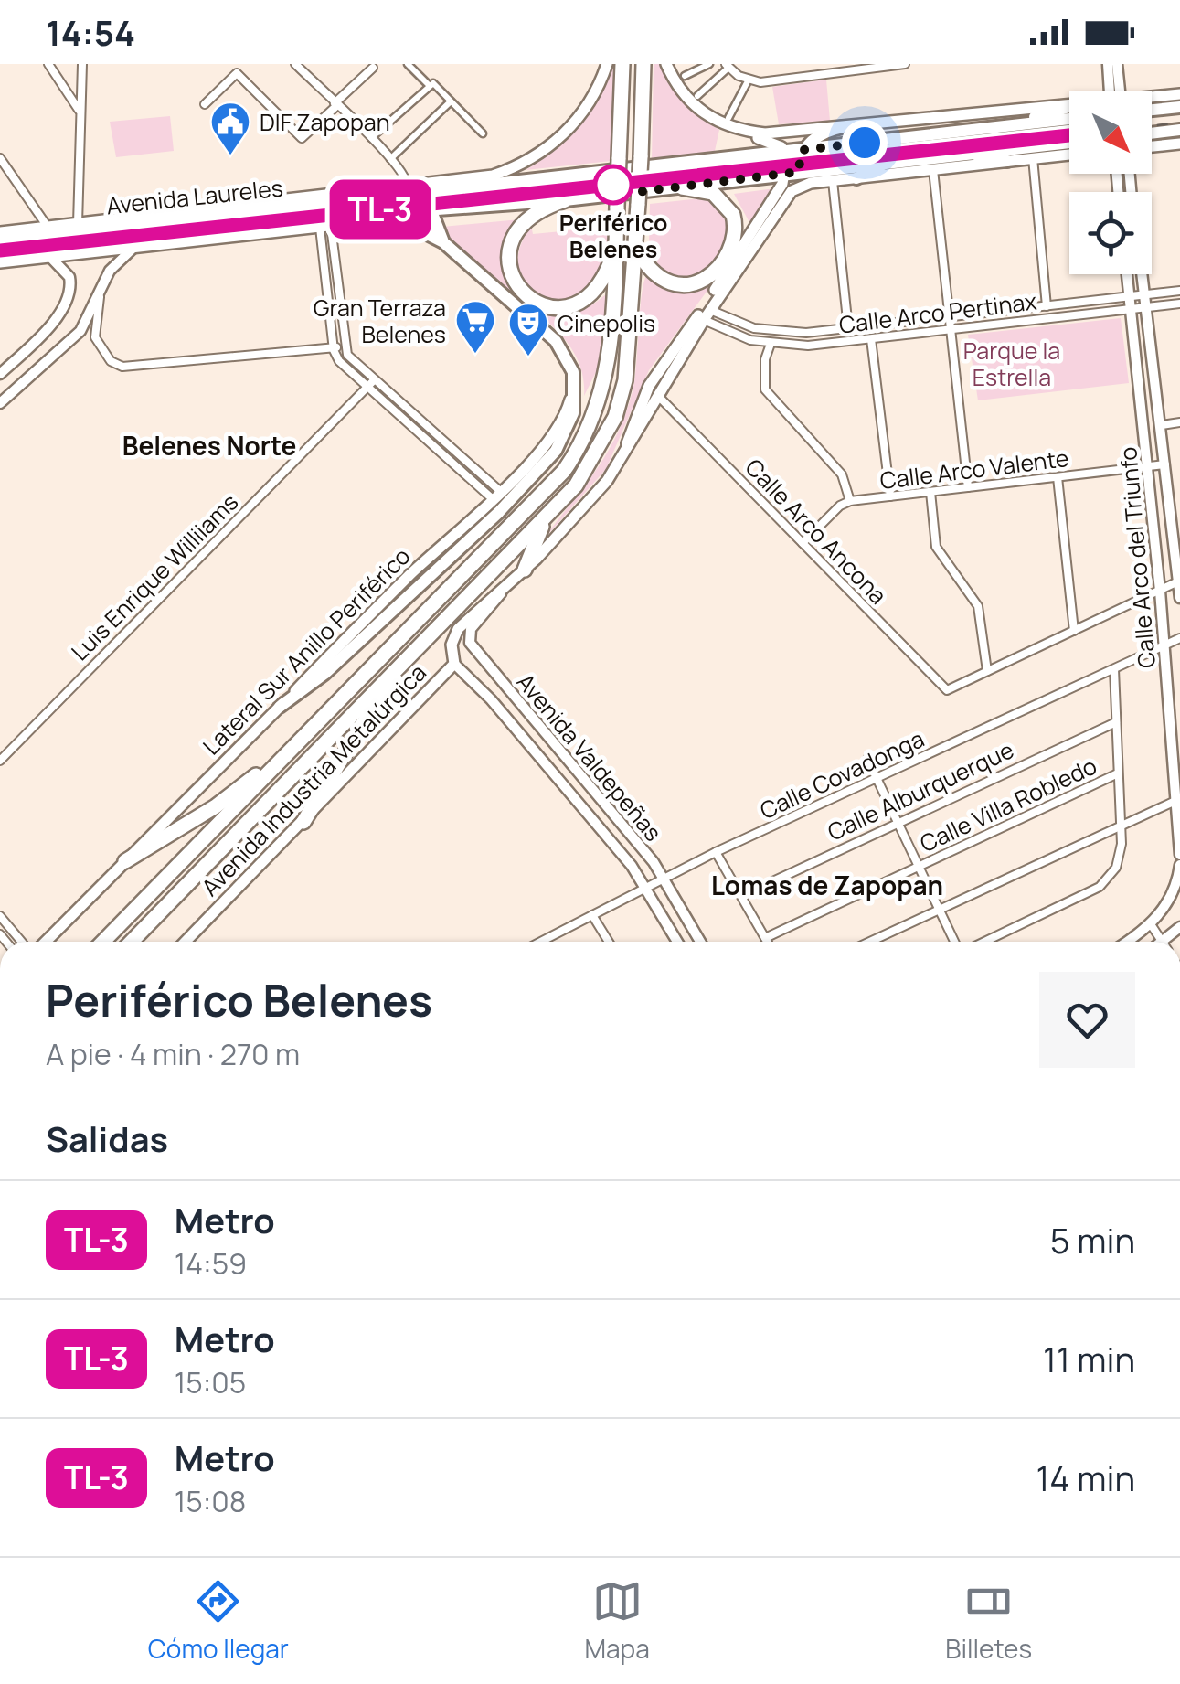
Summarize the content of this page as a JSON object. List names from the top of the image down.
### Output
{
  "streets": {
    "main road": ["Avenida Laureles", "Lateral Sur Anillo Periférico", "Avenida Industria Metalúrgica"],
    "street": [
      "Calle Arco Pertinax",
      "Calle Arco Valente",
      "Calle Arco Ancona",
      "Calle Arco del Triunfo",
      "Luis Enrique Williiams",
      "Avenida Valdepeñas",
      "Calle Covadonga",
      "Calle Alburquerque",
      "Calle Villa Robledo"
    ]
  },
  "crossings": [
    ["Calle Arco Pertinax", "Calle Arco del Triunfo"],
    ["Calle Arco Valente", "Calle Arco Ancona"],
    ["Calle Arco Valente", "Calle Arco del Triunfo"],
    ["Calle Arco del Triunfo", "Calle Covadonga"],
    ["Avenida Valdepeñas", "Calle Covadonga"],
    ["Avenida Valdepeñas", "Avenida Industria Metalúrgica"]
  ],
  "districts": ["Belenes Norte", "Lomas de Zapopan"],
  "parks": ["Parque la Estrella"],
  "places": {
    "public building": ["DIF Zapopan"],
    "other": ["Periférico Belenes"],
    "supermarket": ["Gran Terraza Belenes"],
    "theatre": ["Cinepolis"]
  },
  "lines": ["metro line TL-3"],
  "north": "bottom right",
  "page": {
    "status": "14:54",
    "on_map": "TL-3",
    "heading": [
      ["Periférico Belenes", "A pie · 4 min · 270 m"],
      "Salidas"
    ],
    "list": [
      {
        "mark": "TL-3",
        "name": "Metro",
        "note": "14:59",
        "value": "5 min"
      },
      {
        "mark": "TL-3",
        "name": "Metro",
        "note": "15:05",
        "value": "11 min"
      },
      {
        "mark": "TL-3",
        "name": "Metro",
        "note": "15:08",
        "value": "14 min"
      }
    ],
    "tabs": ["Cómo llegar", "Mapa", "Billetes"]
  }
}
